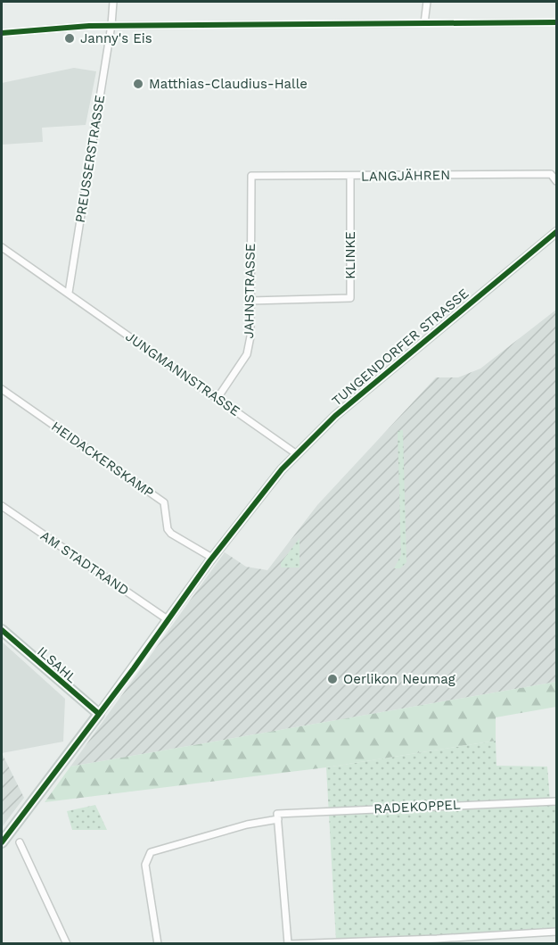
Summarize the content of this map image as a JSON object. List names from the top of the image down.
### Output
{
  "streets": {
    "main road": ["TUNGENDORFER STRASSE", "ILSAHL"],
    "street": [
      "PREUSSERSTRASSE",
      "LANGJÄHREN",
      "KLINKE",
      "JAHNSTRASSE",
      "JUNGMANNSTRASSE",
      "HEIDACKERSKAMP",
      "AM STADTRAND",
      "RADEKOPPEL"
    ]
  },
  "crossings": [
    ["PREUSSERSTRASSE", "JUNGMANNSTRASSE"],
    ["LANGJÄHREN", "KLINKE"],
    ["LANGJÄHREN", "JAHNSTRASSE"],
    ["KLINKE", "JAHNSTRASSE"],
    ["JAHNSTRASSE", "JUNGMANNSTRASSE"],
    ["TUNGENDORFER STRASSE", "JUNGMANNSTRASSE"],
    ["TUNGENDORFER STRASSE", "HEIDACKERSKAMP"],
    ["TUNGENDORFER STRASSE", "AM STADTRAND"],
    ["TUNGENDORFER STRASSE", "ILSAHL"]
  ],
  "places": ["Janny's Eis", "Matthias-Claudius-Halle", "Oerlikon Neumag"]
}
